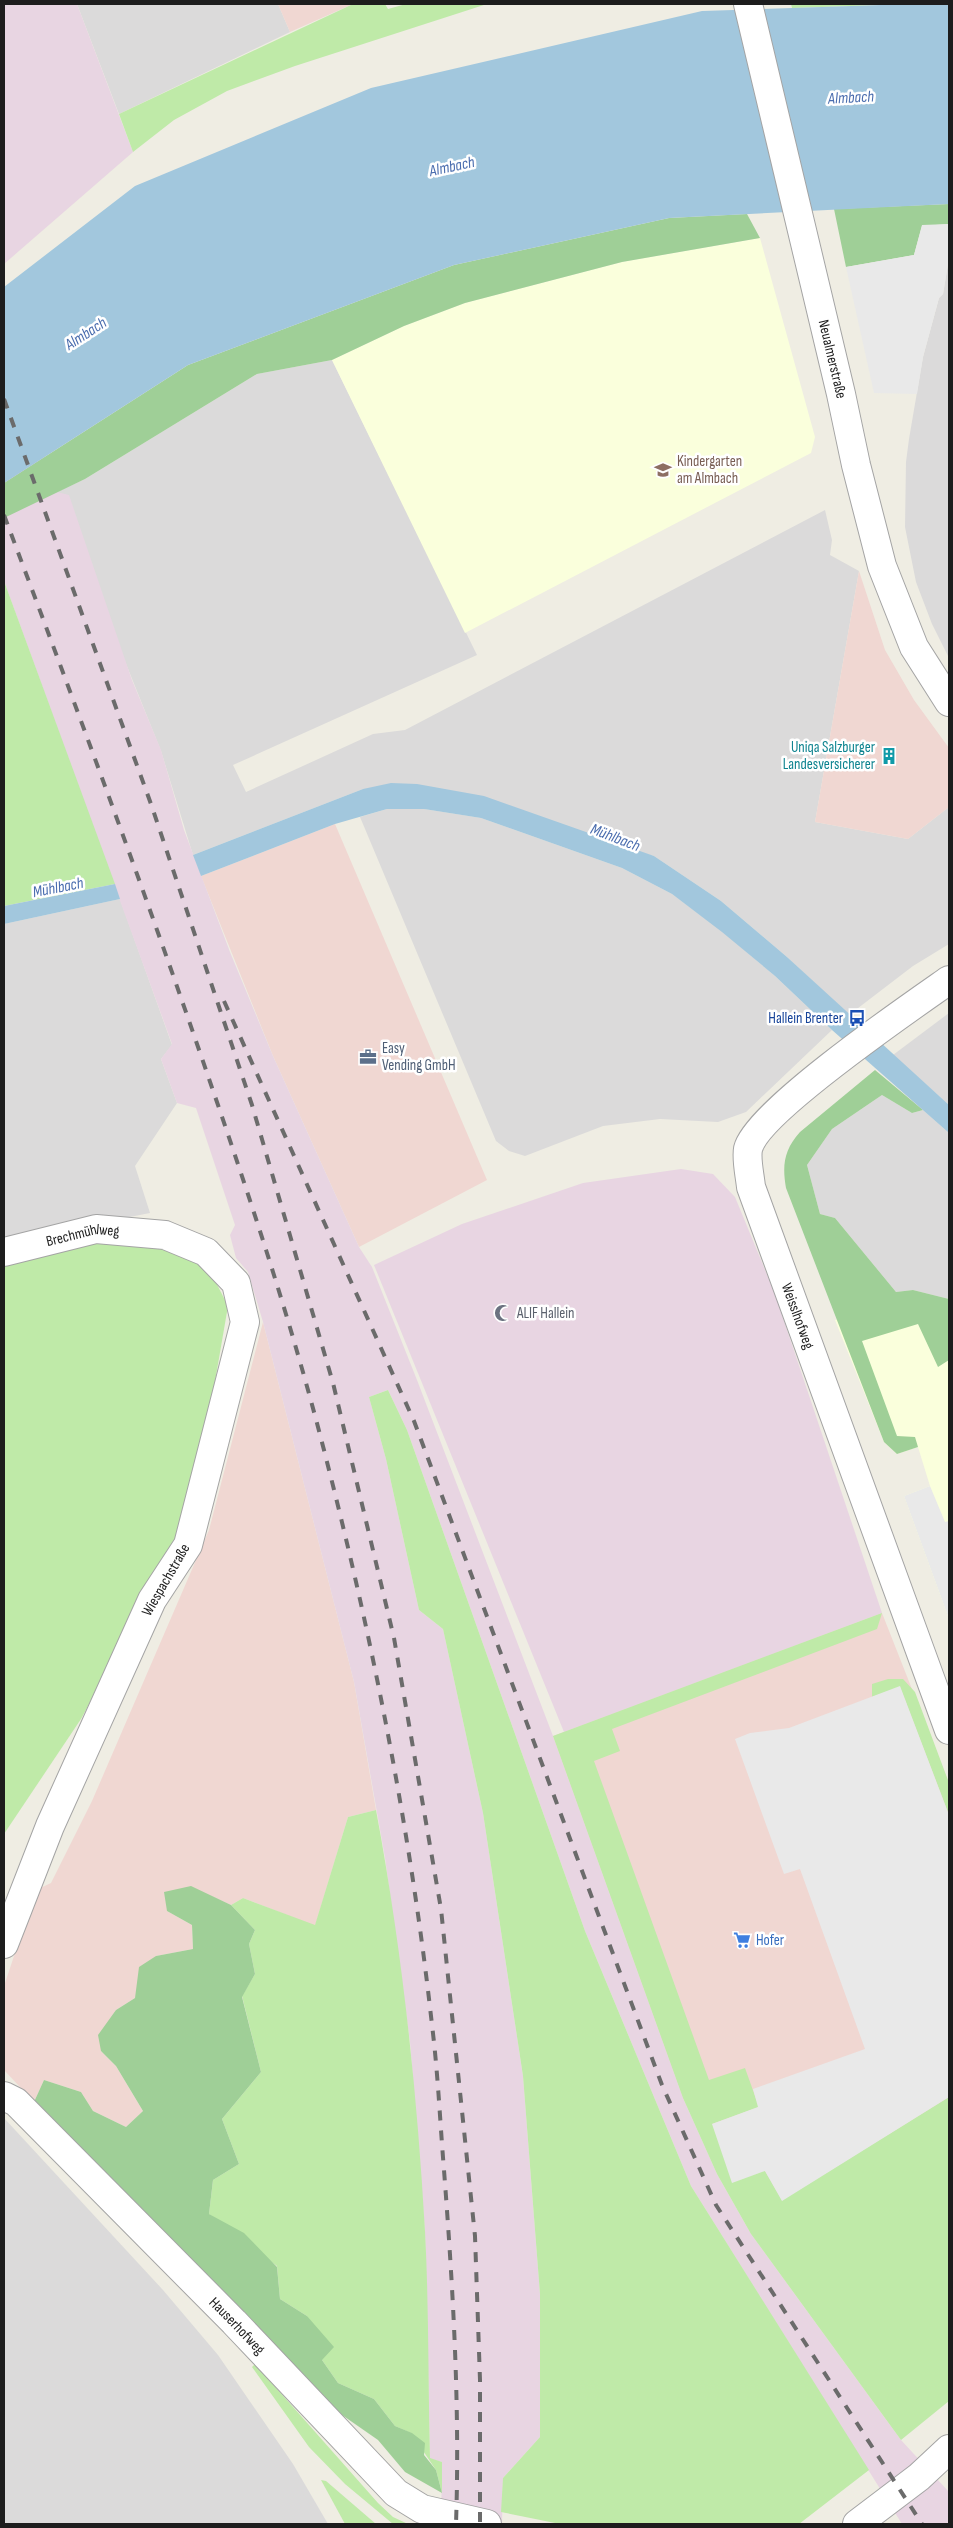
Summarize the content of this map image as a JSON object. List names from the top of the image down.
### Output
{
  "streets": {
    "street": [
      "Neualmerstraße",
      "Brechmühlweg",
      "Weisslhofweg",
      "Wiespachstraße",
      "Hauserhofweg"
    ]
  },
  "crossings": [
    ["Brechmühlweg", "Wiespachstraße"]
  ],
  "water": ["Almbach", "Mühlbach"],
  "places": {
    "school or university": ["Kindergarten am Almbach"],
    "building": ["Uniqa Salzburger Landesversicherer"],
    "bus stop": ["Hallein Brenter"],
    "office": ["Easy Vending GmbH"],
    "mosque": ["ALIF Hallein"],
    "supermarket": ["Hofer"]
  }
}
